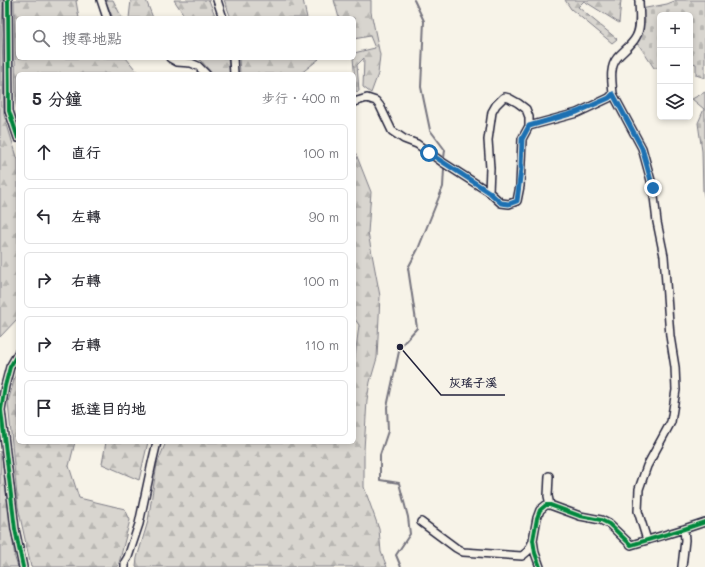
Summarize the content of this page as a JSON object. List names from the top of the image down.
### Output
{
  "places": ["灰瑤子溪"],
  "page": {
    "map_buttons": ["+", "−"],
    "search": "搜尋地點",
    "heading": ["5 分鐘", "步行 · 400 m"],
    "list": [
      ["直行", "100 m"],
      ["左轉", "90 m"],
      ["右轉", "100 m"],
      ["右轉", "110 m"],
      "抵達目的地"
    ]
  }
}
